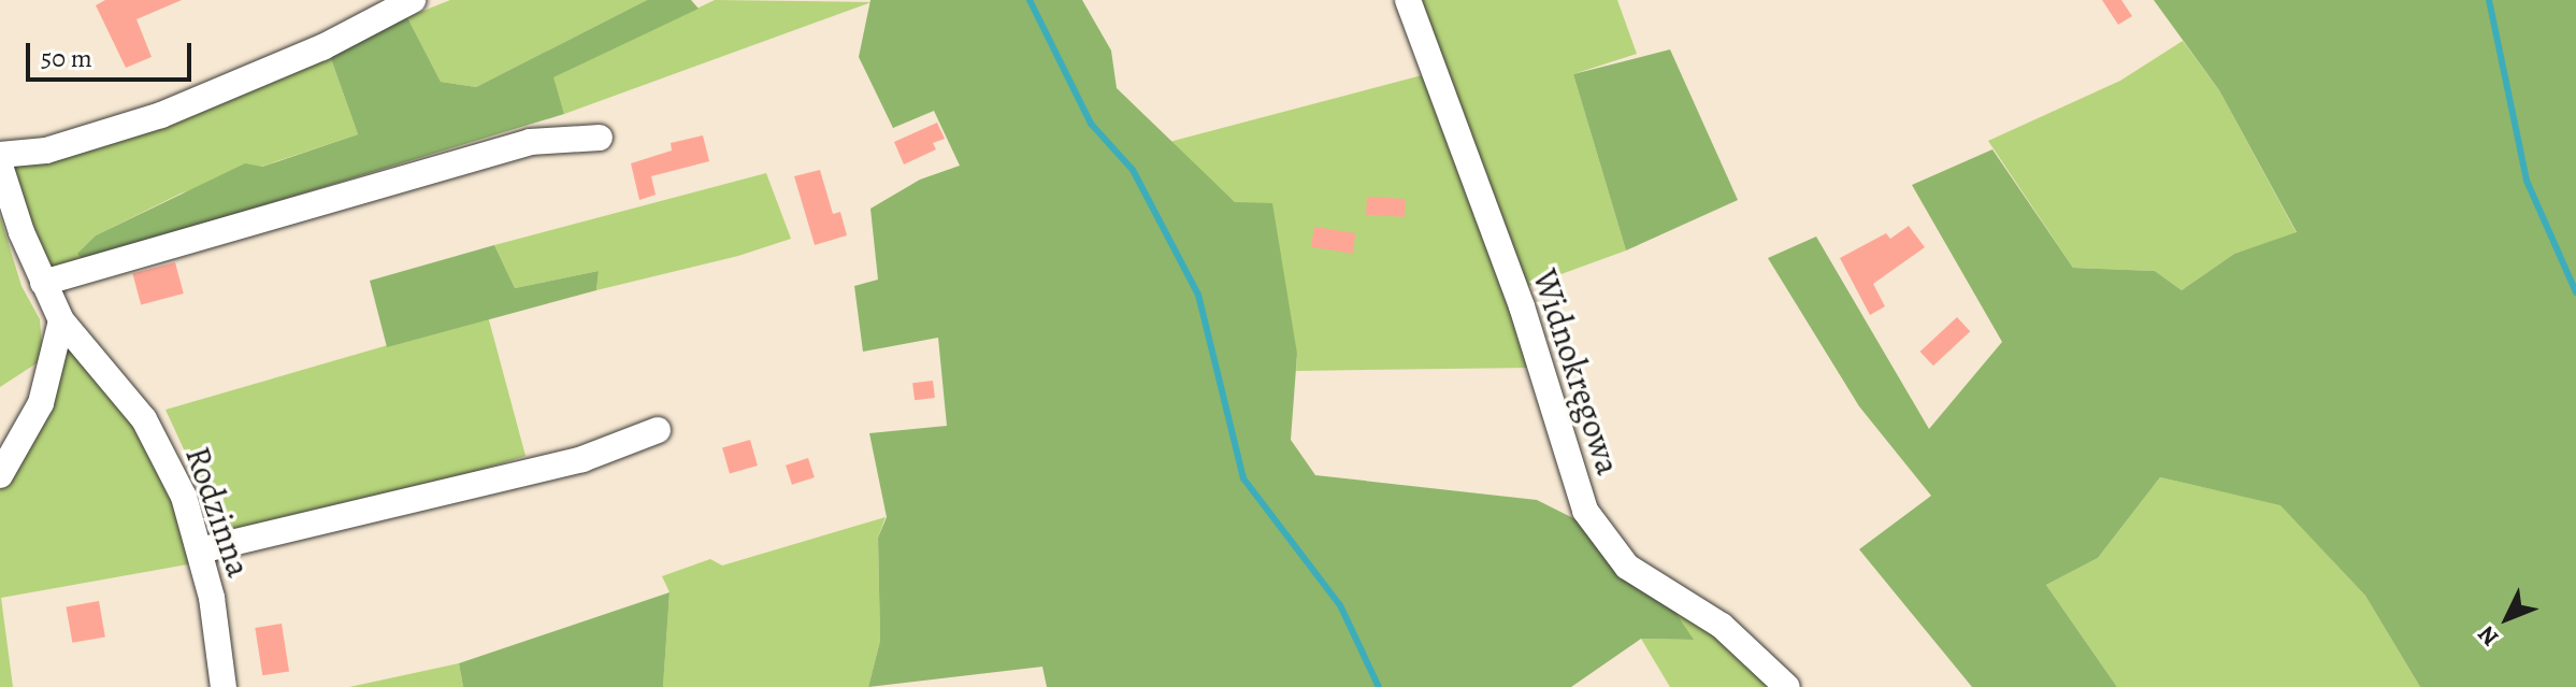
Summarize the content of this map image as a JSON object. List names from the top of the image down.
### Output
{
  "streets": {
    "street": ["Widnokręgowa", "Rodzinna"]
  },
  "scale_bar": "50 m",
  "north": "bottom left"
}
